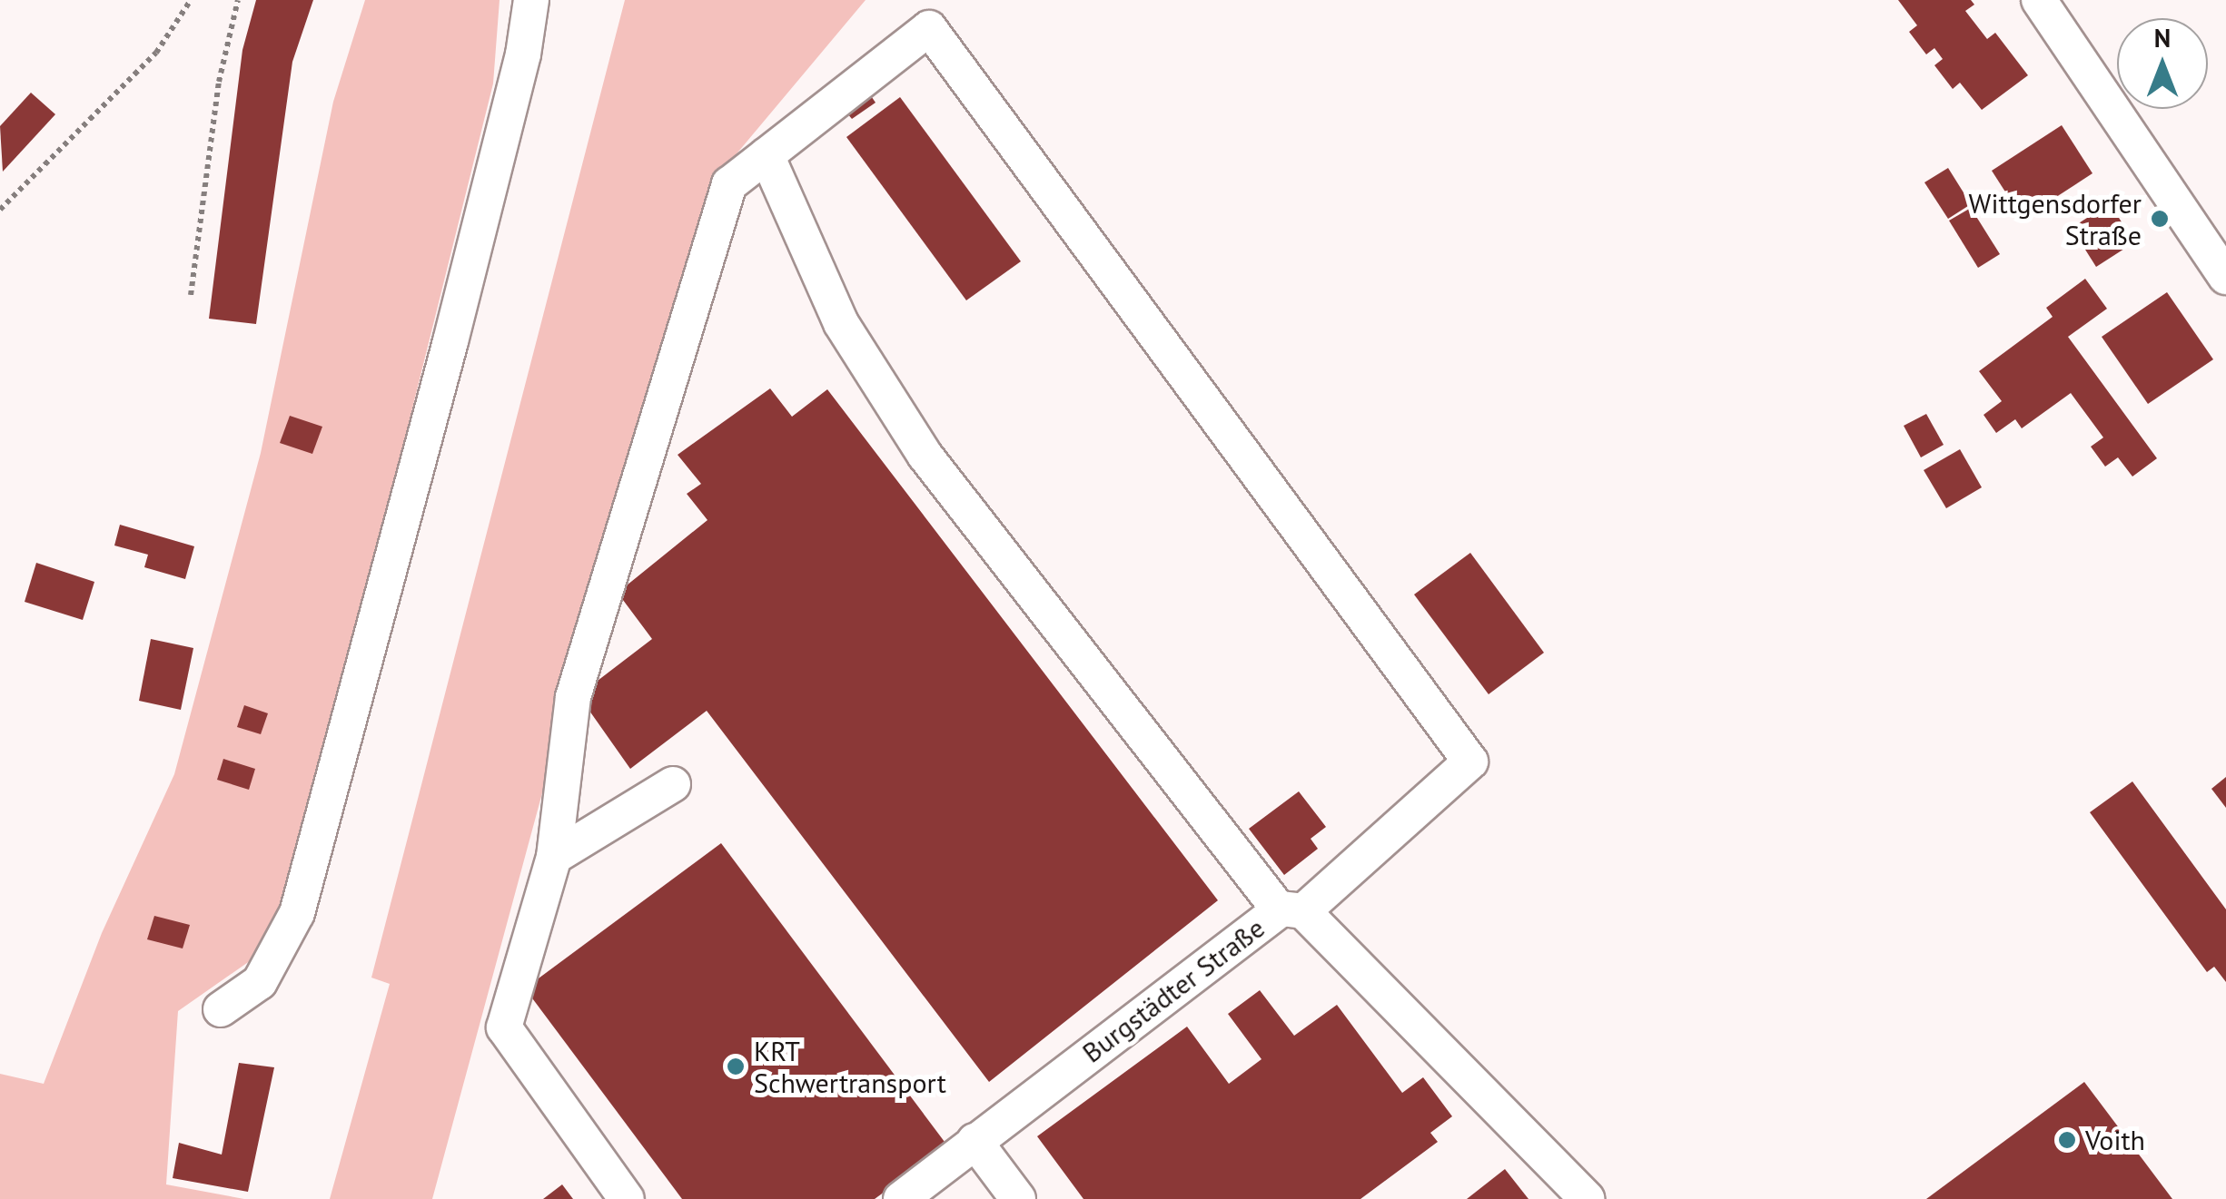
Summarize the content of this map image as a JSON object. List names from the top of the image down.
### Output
{
  "streets": {
    "street": ["Burgstädter Straße"]
  },
  "places": ["Wittgensdorfer Straße", "KRT Schwertransport", "Voith"],
  "north": "top"
}
